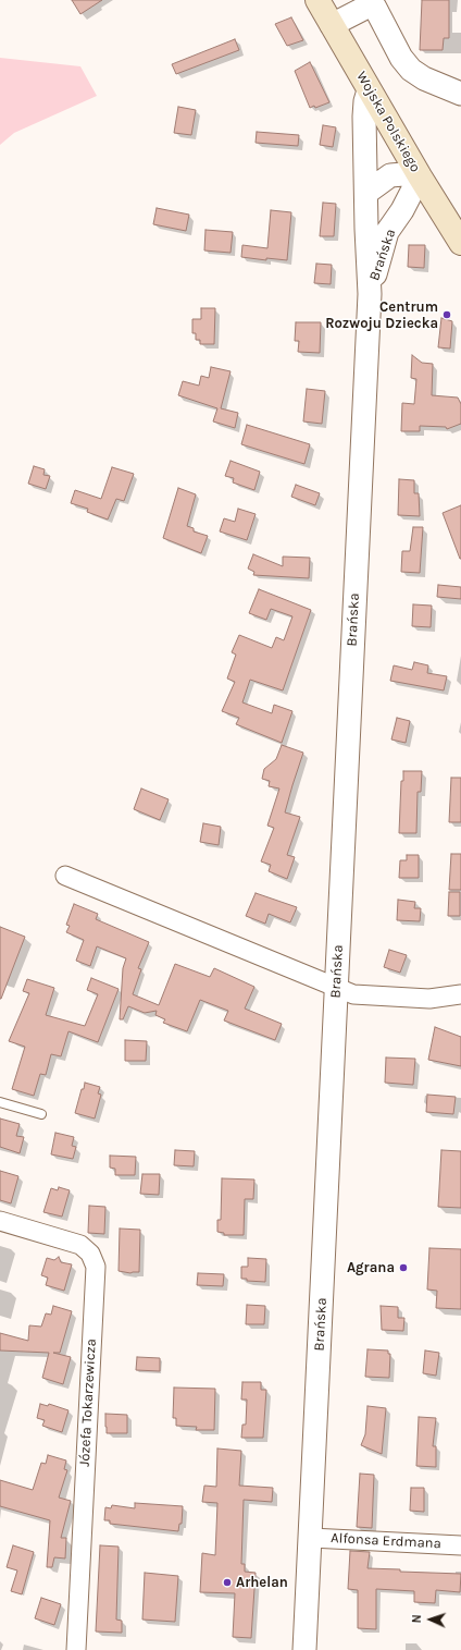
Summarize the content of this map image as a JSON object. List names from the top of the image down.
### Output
{
  "streets": {
    "main road": ["Wojska Polskiego"],
    "street": ["Brańska", "Józefa Tokarzewicza", "Alfonsa Erdmana"]
  },
  "crossings": [
    ["Wojska Polskiego", "Brańska"],
    ["Brańska", "Alfonsa Erdmana"]
  ],
  "places": ["Centrum Rozwoju Dziecka", "Agrana", "Arhelan"],
  "north": "left"
}
